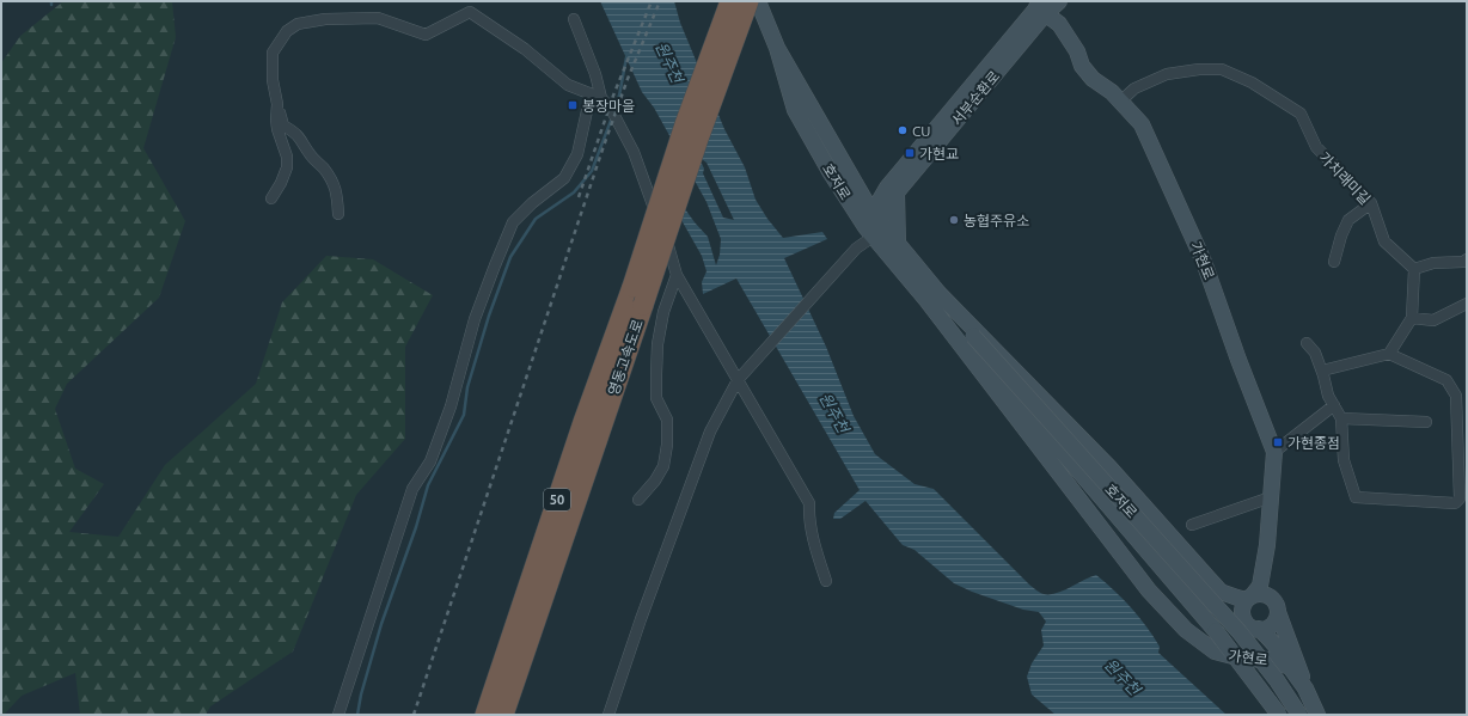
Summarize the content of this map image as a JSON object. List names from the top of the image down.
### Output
{
  "streets": {
    "highway": ["영동고속도로", "50"],
    "street": [
      "서부순환로",
      "가치래미길",
      "호저로",
      "가현로"
    ]
  },
  "crossings": [
    ["서부순환로", "호저로"],
    ["서부순환로", "가현로"],
    ["가치래미길", "가현로"],
    ["호저로", "가현로"]
  ],
  "water": ["원주천"],
  "places": {
    "transit": ["봉장마을", "가현교", "가현종점"],
    "other": ["CU", "농협주유소"]
  }
}
